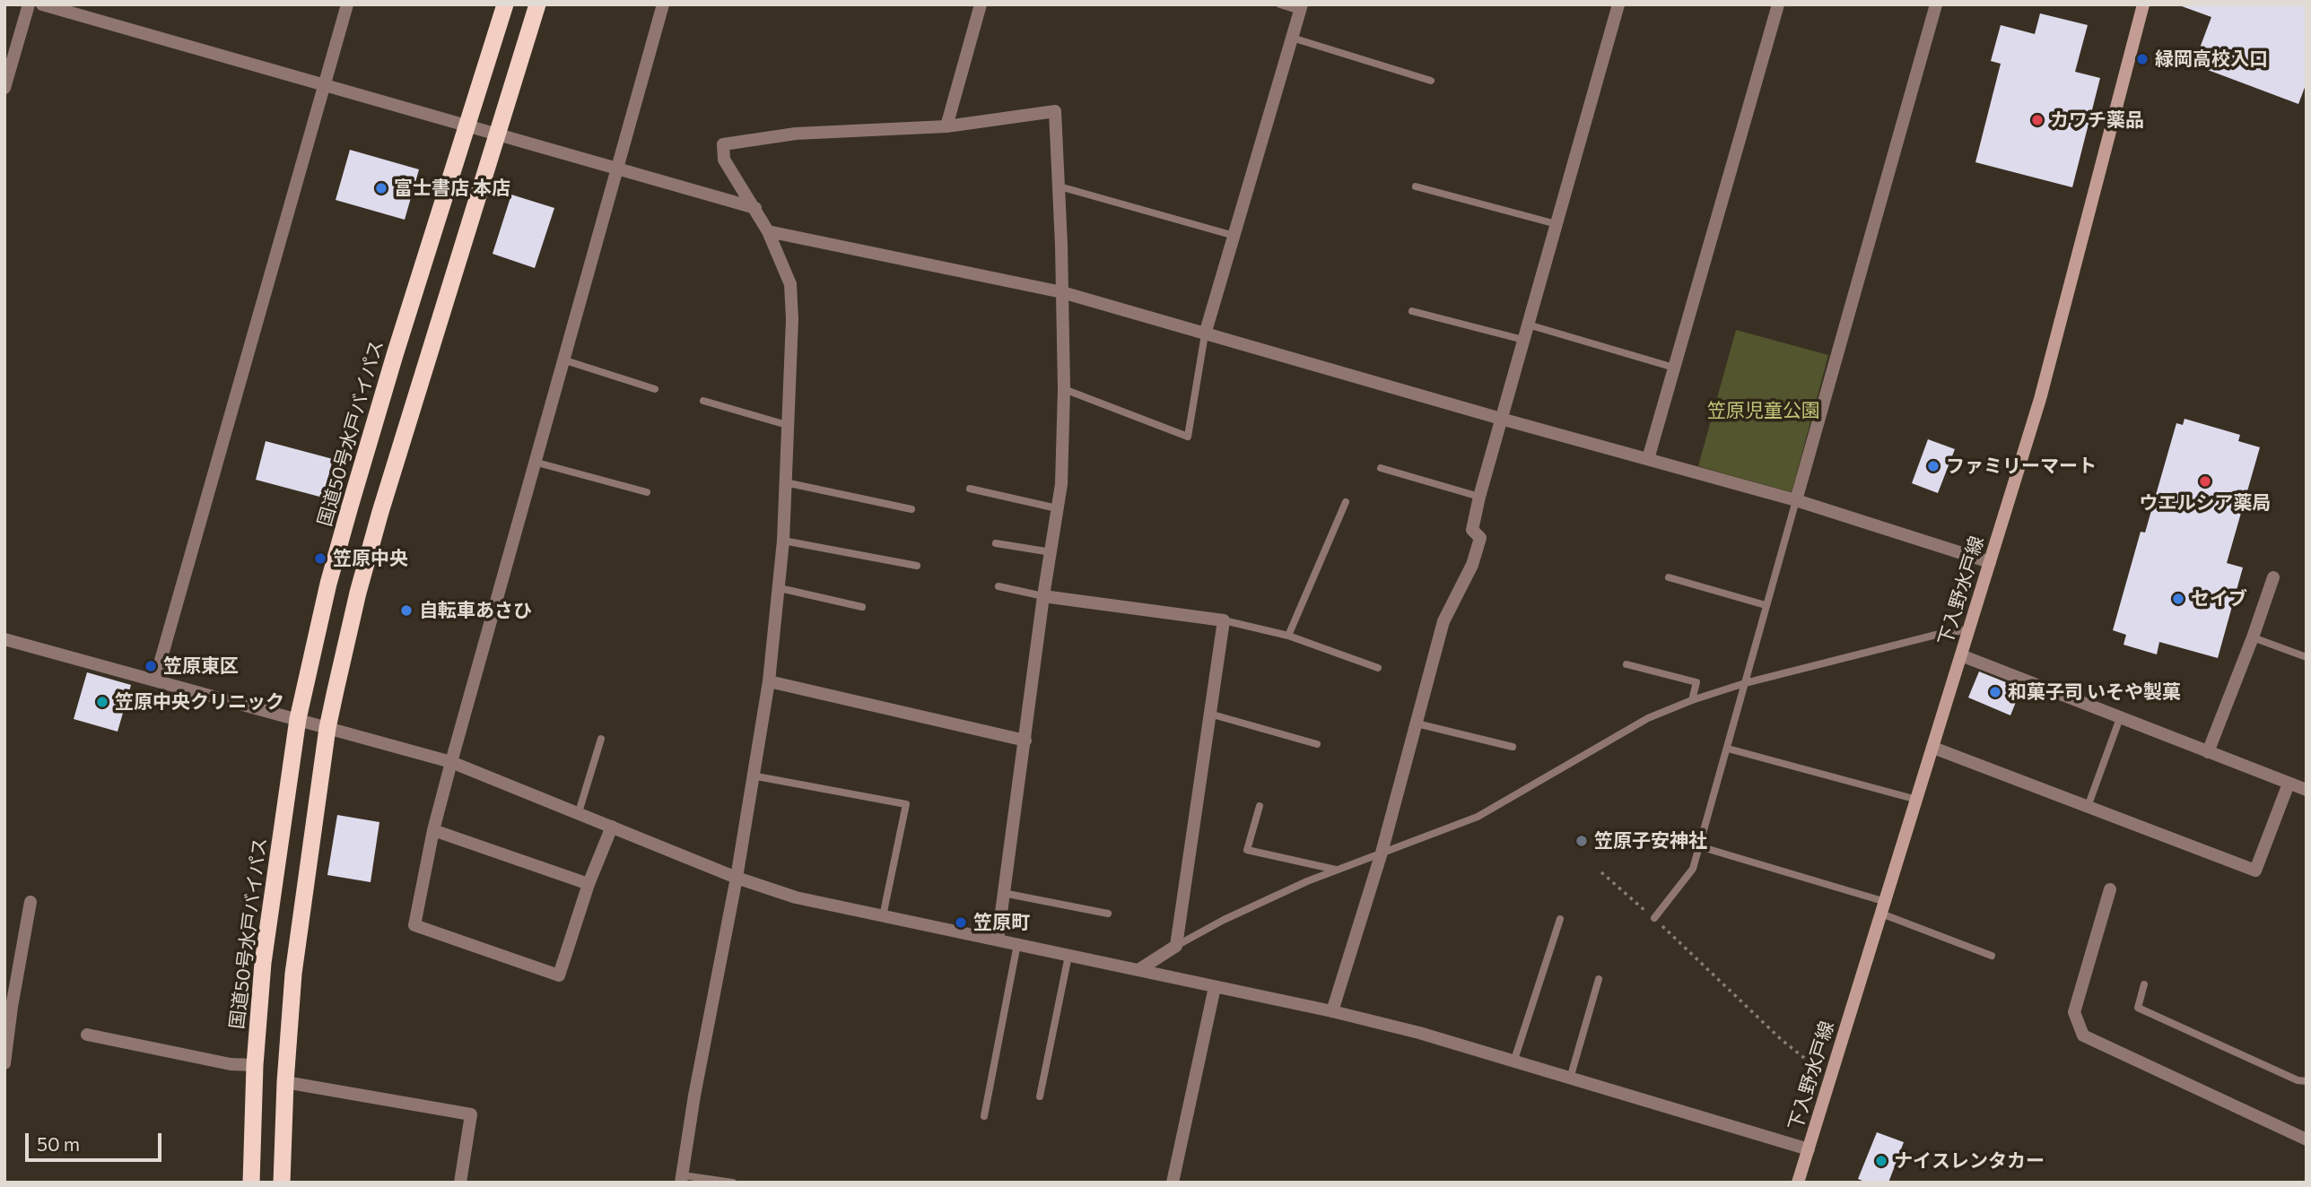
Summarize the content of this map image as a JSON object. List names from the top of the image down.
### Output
{
  "streets": {
    "highway": ["国道50号水戸バイパス"],
    "main road": ["下入野水戸線"]
  },
  "parks": ["笠原児童公園"],
  "places": [
    "緑岡高校入口",
    "カワチ薬品",
    "富士書店 本店",
    "ファミリーマート",
    "ウエルシア薬局",
    "笠原中央",
    "セイブ",
    "自転車あさひ",
    "笠原東区",
    "和菓子司 いそや製菓",
    "笠原中央クリニック",
    "笠原子安神社",
    "笠原町",
    "ナイスレンタカー"
  ],
  "scale_bar": "50 m"
}
